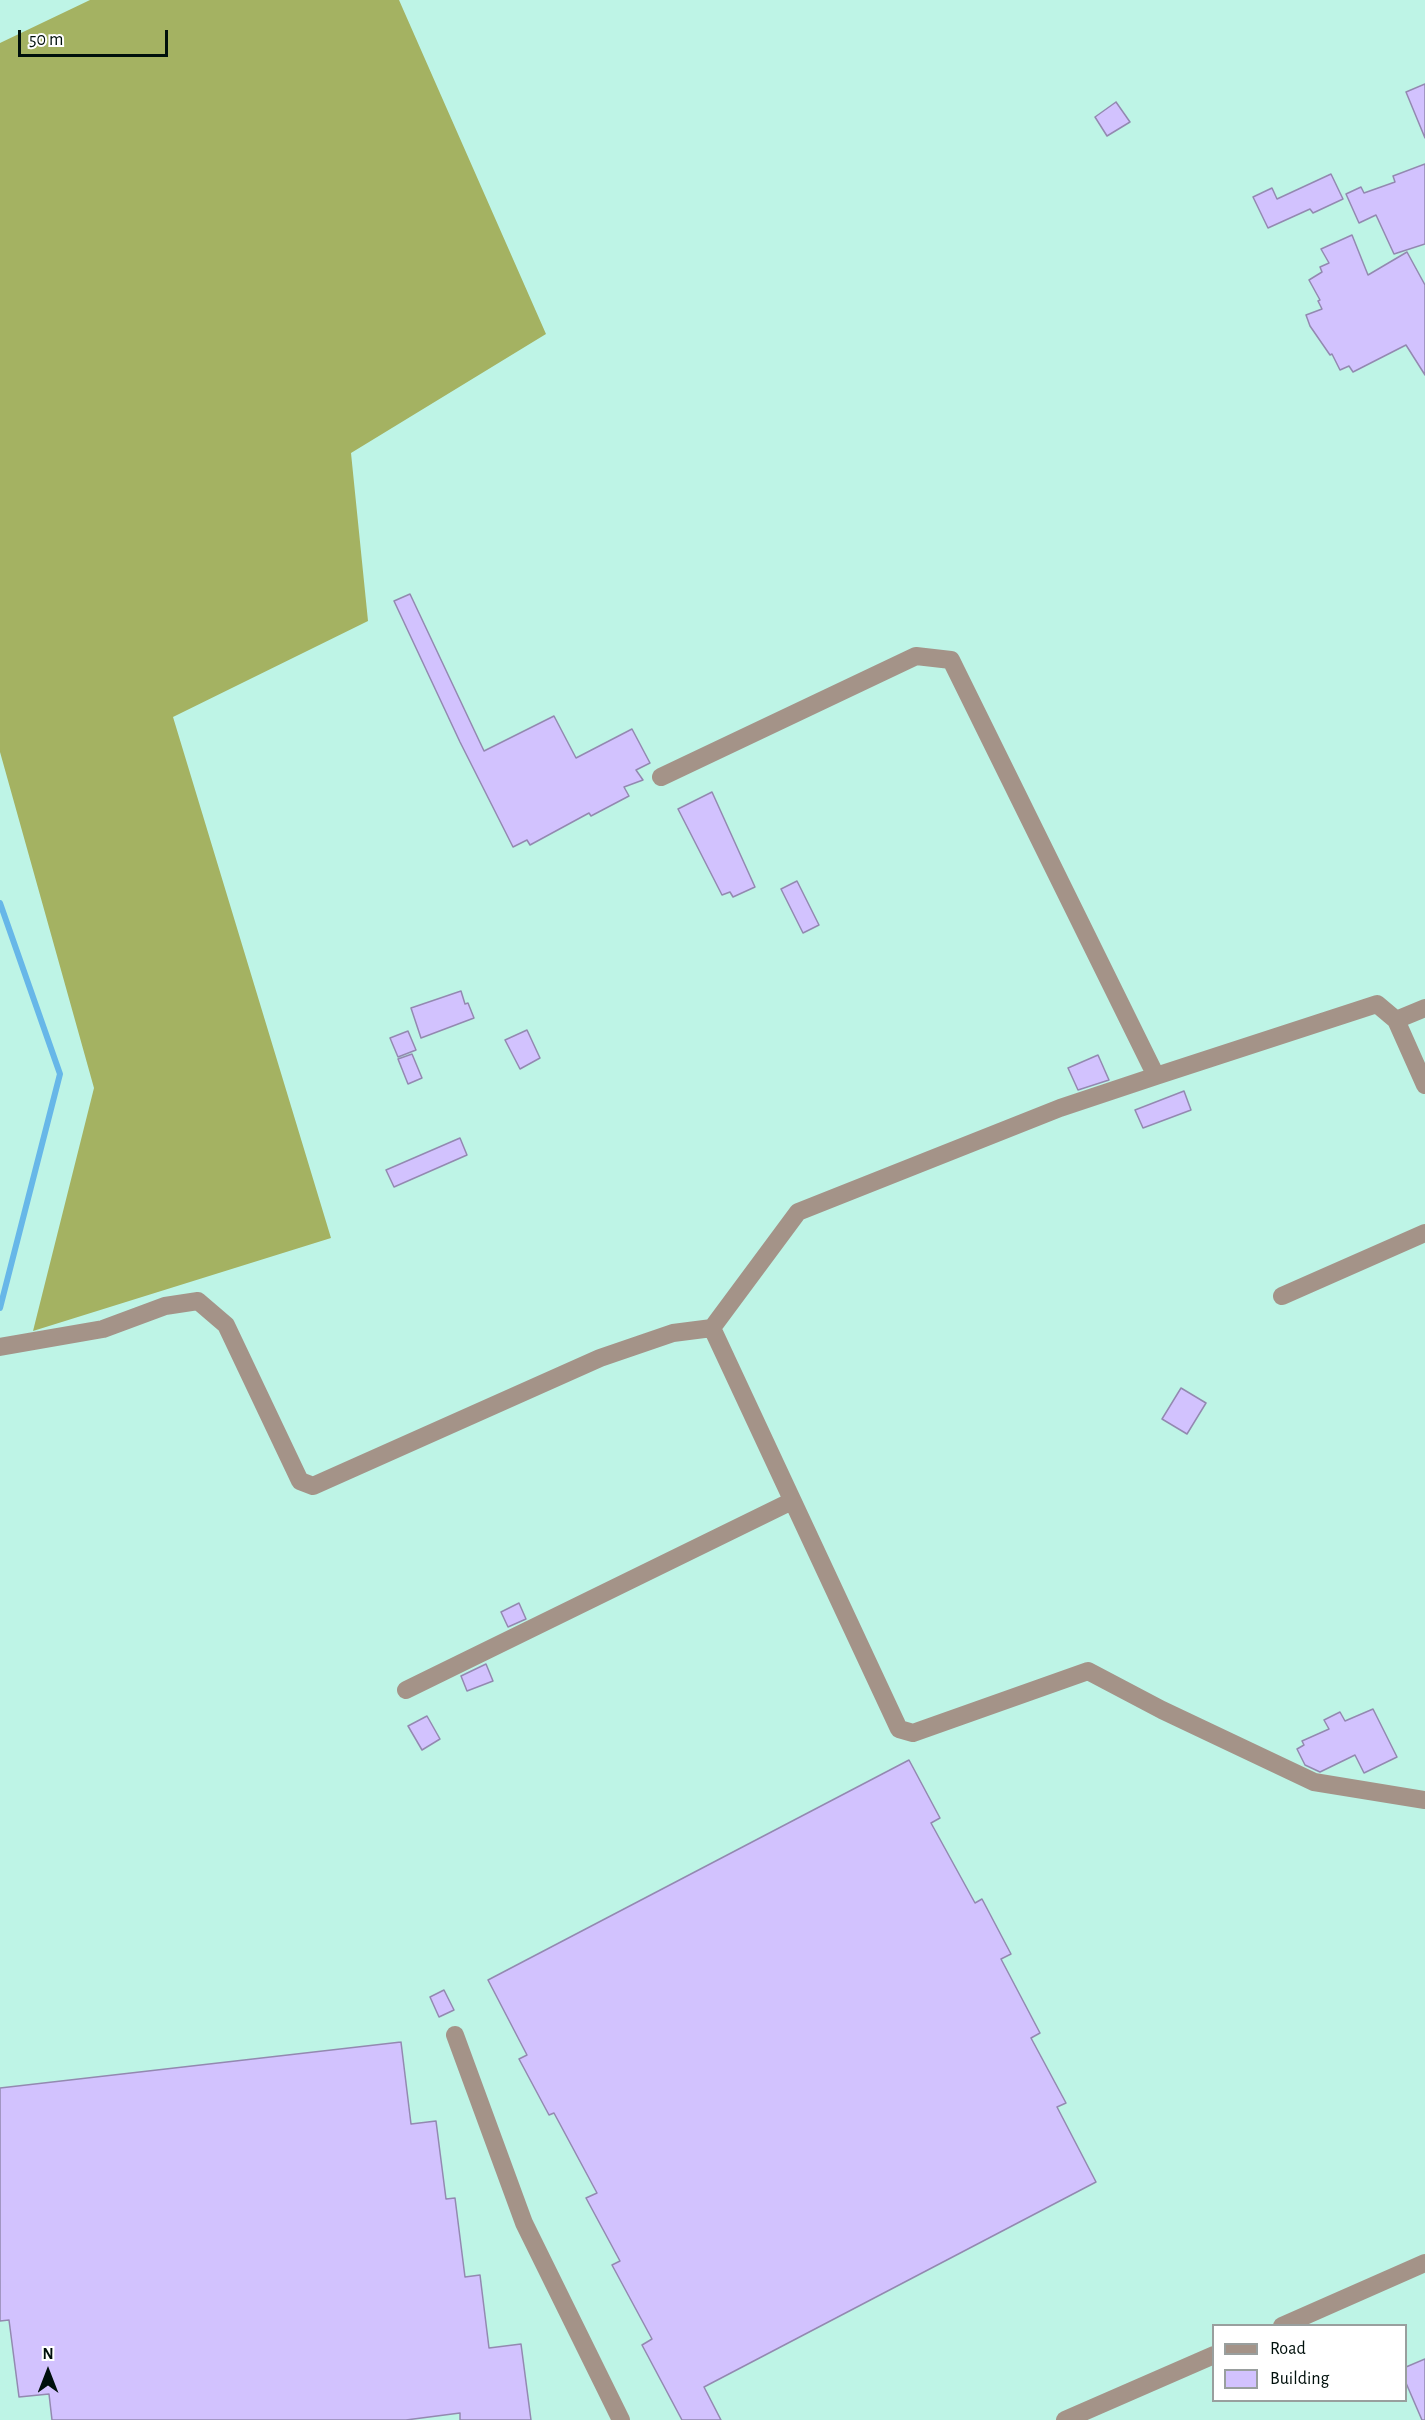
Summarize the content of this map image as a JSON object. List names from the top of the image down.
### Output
{
  "legend": ["Road", "Building"],
  "scale_bar": "50 m",
  "north": "top"
}
